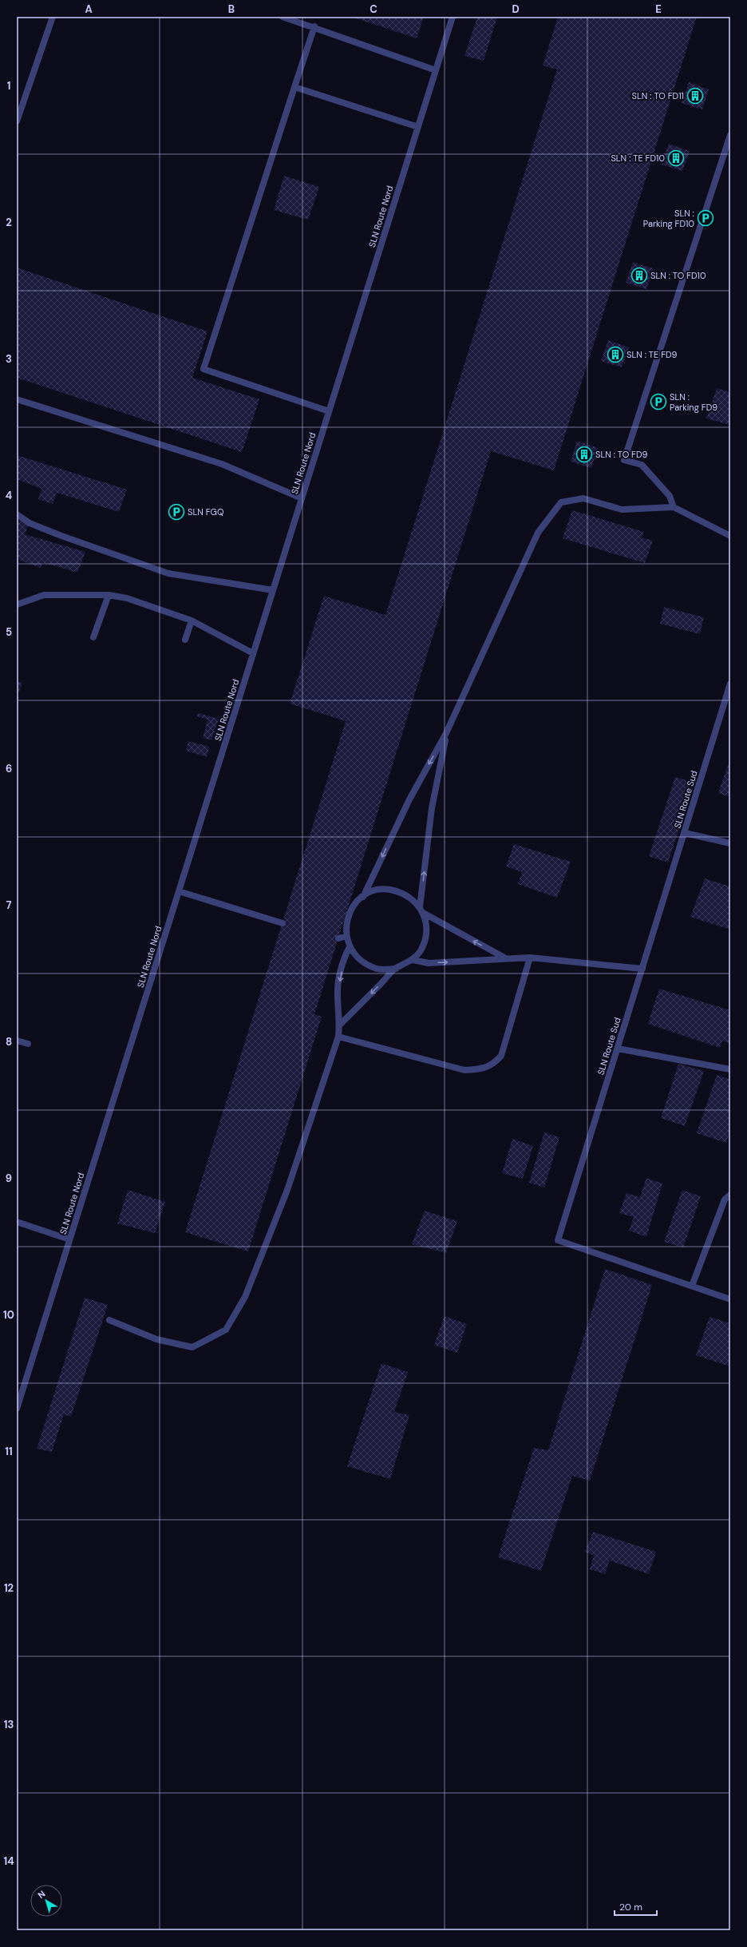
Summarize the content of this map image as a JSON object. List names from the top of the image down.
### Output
{
  "streets": {
    "lane": ["SLN Route Nord", "SLN Route Sud"]
  },
  "places": {
    "building": [
      "SLN : TO FD11",
      "SLN : TE FD10",
      "SLN : TO FD10",
      "SLN : TE FD9",
      "SLN : TO FD9"
    ],
    "parking": ["SLN : Parking FD10", "SLN : Parking FD9", "SLN FGQ"]
  },
  "scale_bar": "20 m",
  "north": "top left",
  "grid": {
    "columns": [
      "A",
      "B",
      "C",
      "D",
      "E"
    ],
    "rows": [
      "1",
      "2",
      "3",
      "4",
      "5",
      "6",
      "7",
      "8",
      "9",
      "10",
      "11",
      "12",
      "13",
      "14"
    ]
  }
}
